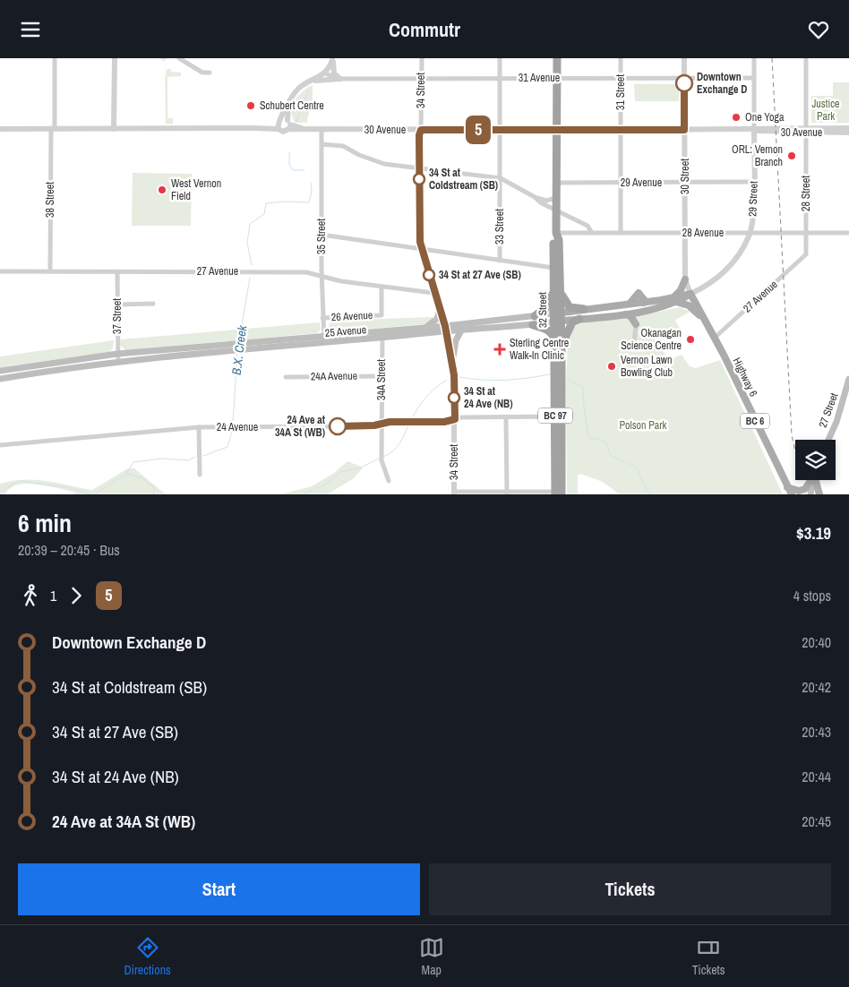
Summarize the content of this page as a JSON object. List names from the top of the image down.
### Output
{
  "streets": {
    "highway": ["32 Street", "BC 97"],
    "main road": [
      "25 Avenue",
      "Highway 6",
      "27 Street",
      "BC 6"
    ],
    "street": [
      "31 Avenue",
      "34 Street",
      "31 Street",
      "30 Avenue",
      "30 Street",
      "29 Avenue",
      "28 Street",
      "29 Street",
      "38 Street",
      "33 Street",
      "28 Avenue",
      "35 Street",
      "27 Avenue",
      "37 Street",
      "26 Avenue",
      "24A Avenue",
      "34A Street",
      "24 Avenue"
    ]
  },
  "crossings": [
    ["31 Avenue", "34 Street"],
    ["31 Avenue", "31 Street"],
    ["31 Avenue", "30 Street"],
    ["31 Avenue", "29 Street"],
    ["31 Avenue", "33 Street"],
    ["31 Avenue", "32 Street"],
    ["34 Street", "30 Avenue"],
    ["34 Street", "27 Avenue"],
    ["34 Street", "25 Avenue"],
    ["34 Street", "24 Avenue"],
    ["31 Street", "30 Avenue"],
    ["31 Street", "29 Avenue"],
    ["31 Street", "28 Avenue"],
    ["30 Avenue", "30 Street"],
    ["30 Avenue", "28 Street"],
    ["30 Avenue", "29 Street"],
    ["30 Avenue", "33 Street"],
    ["30 Avenue", "35 Street"],
    ["30 Avenue", "32 Street"],
    ["30 Street", "29 Avenue"],
    ["30 Street", "28 Avenue"],
    ["30 Street", "25 Avenue"],
    ["30 Street", "Highway 6"],
    ["29 Avenue", "29 Street"],
    ["29 Avenue", "32 Street"],
    ["28 Street", "28 Avenue"],
    ["28 Street", "27 Avenue"],
    ["29 Street", "28 Avenue"],
    ["29 Street", "25 Avenue"],
    ["38 Street", "27 Avenue"],
    ["28 Avenue", "32 Street"],
    ["28 Avenue", "25 Avenue"],
    ["35 Street", "27 Avenue"],
    ["35 Street", "26 Avenue"],
    ["35 Street", "25 Avenue"],
    ["27 Avenue", "37 Street"],
    ["27 Avenue", "26 Avenue"],
    ["27 Avenue", "Highway 6"],
    ["32 Street", "25 Avenue"],
    ["32 Street", "24 Avenue"],
    ["37 Street", "25 Avenue"],
    ["25 Avenue", "Highway 6"],
    ["25 Avenue", "34A Street"],
    ["24A Avenue", "34A Street"],
    ["34A Street", "24 Avenue"]
  ],
  "water": ["B.X. Creek"],
  "parks": ["Justice Park", "Polson Park"],
  "places": {
    "other": [
      "Downtown Exchange D",
      "Schubert Centre",
      "One Yoga",
      "ORL: Vernon Branch",
      "34 St at Coldstream (SB)",
      "West Vernon Field",
      "34 St at 27 Ave (SB)",
      "Okanagan Science Centre",
      "Vernon Lawn Bowling Club",
      "34 St at 24 Ave (NB)",
      "24 Ave at 34A St (WB)"
    ],
    "health": ["Sterling Centre Walk-In Clinic"]
  },
  "lines": ["bus line 5"],
  "page": {
    "header": "Commutr",
    "on_map": "5",
    "heading": ["6 min", "20:39 – 20:45 · Bus", "$3.19"],
    "legs": ["1", "5", "4 stops"],
    "list": [
      {
        "name": "Downtown Exchange D",
        "value": "20:40"
      },
      {
        "name": "34 St at Coldstream (SB)",
        "value": "20:42"
      },
      {
        "name": "34 St at 27 Ave (SB)",
        "value": "20:43"
      },
      {
        "name": "34 St at 24 Ave (NB)",
        "value": "20:44"
      },
      {
        "name": "24 Ave at 34A St (WB)",
        "value": "20:45"
      }
    ],
    "buttons": ["Start", "Tickets"],
    "tabs": ["Directions", "Map", "Tickets"]
  }
}
